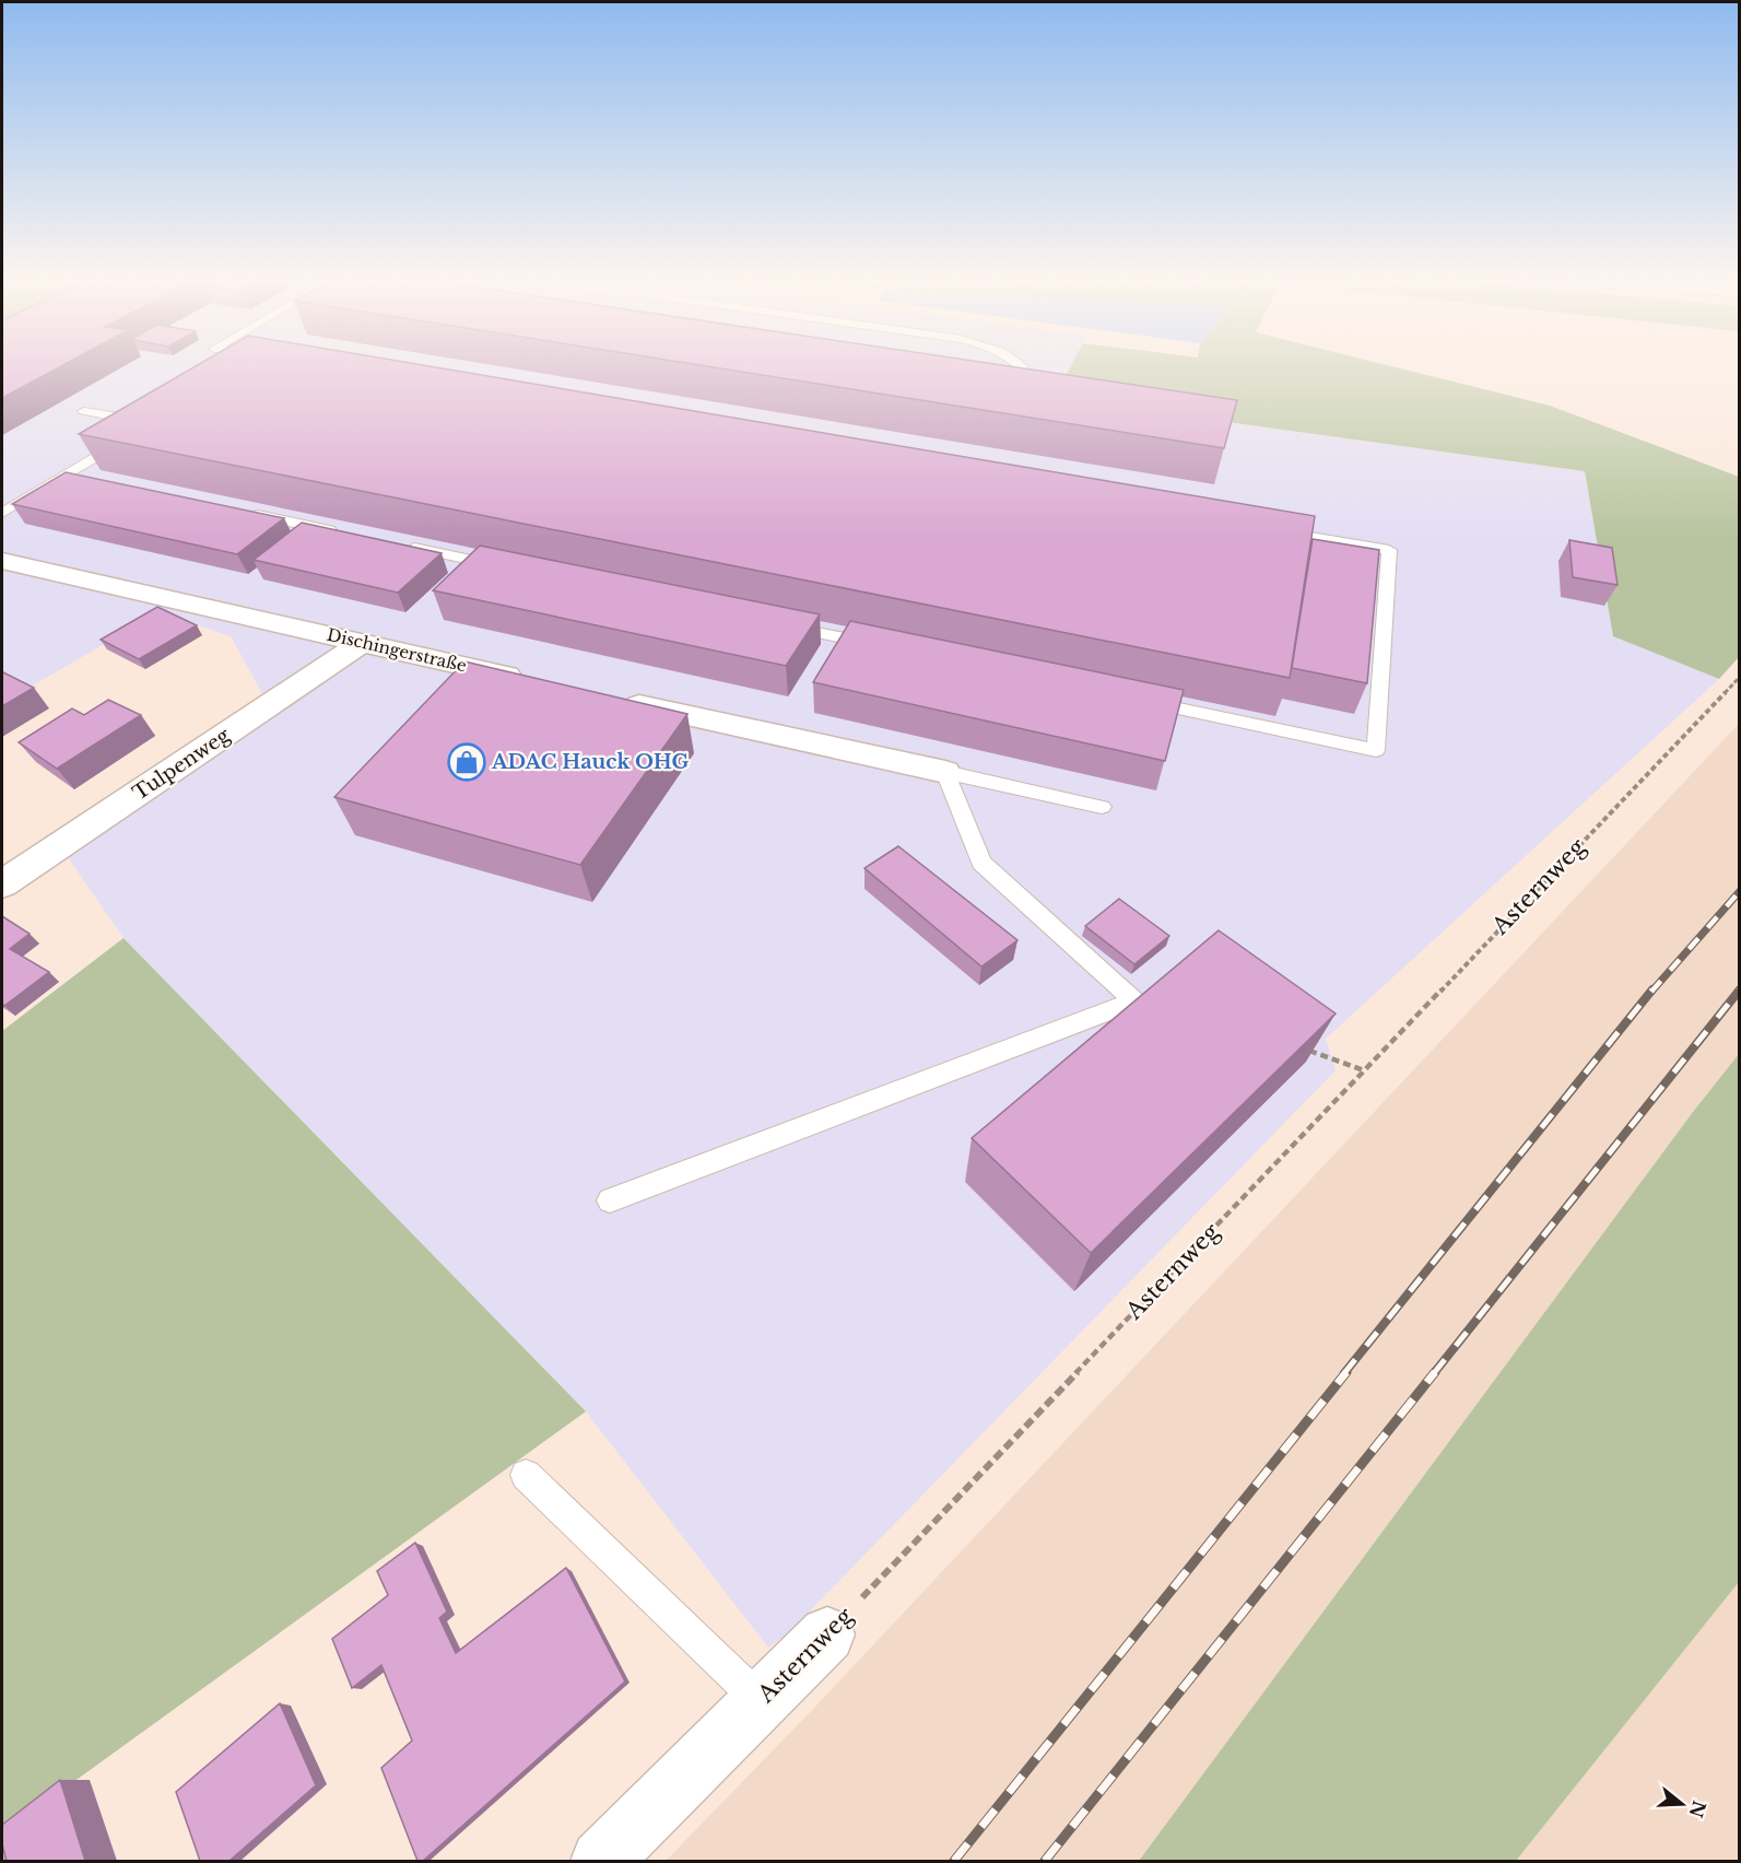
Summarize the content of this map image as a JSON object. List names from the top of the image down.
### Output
{
  "streets": {
    "main road": ["Dischingerstraße", "Tulpenweg", "Asternweg"]
  },
  "crossings": [
    ["Dischingerstraße", "Tulpenweg"]
  ],
  "places": {
    "shop": ["ADAC Hauck OHG"]
  },
  "north": "right"
}
